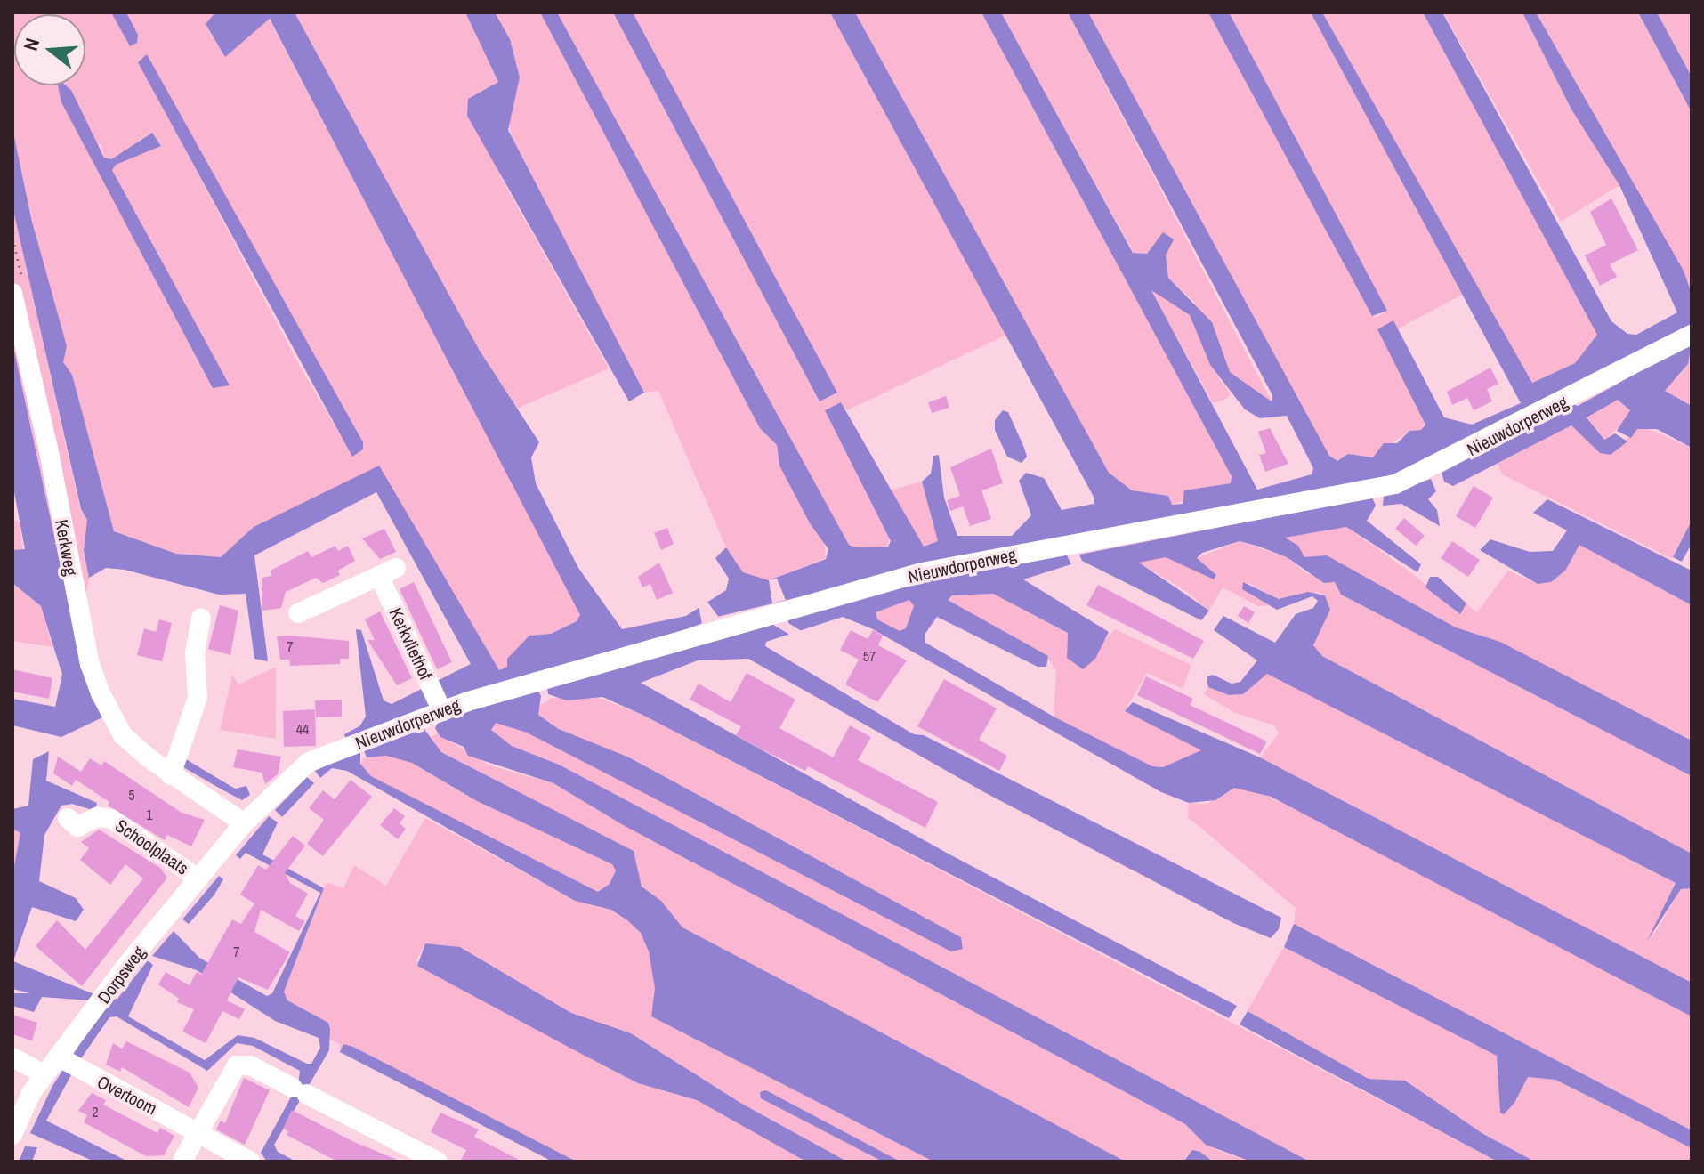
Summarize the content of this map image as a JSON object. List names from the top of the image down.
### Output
{
  "streets": {
    "street": [
      "Nieuwdorperweg",
      "Kerkweg",
      "Kerkvliethof",
      "Schoolplaats",
      "Dorpsweg",
      "Overtoom"
    ]
  },
  "crossings": [
    ["Nieuwdorperweg", "Kerkweg"],
    ["Nieuwdorperweg", "Kerkvliethof"],
    ["Nieuwdorperweg", "Dorpsweg"],
    ["Kerkweg", "Dorpsweg"],
    ["Schoolplaats", "Dorpsweg"],
    ["Dorpsweg", "Overtoom"]
  ],
  "house_numbers": [
    "7",
    "57",
    "44",
    "5",
    "1",
    "7",
    "2"
  ],
  "north": "left"
}
